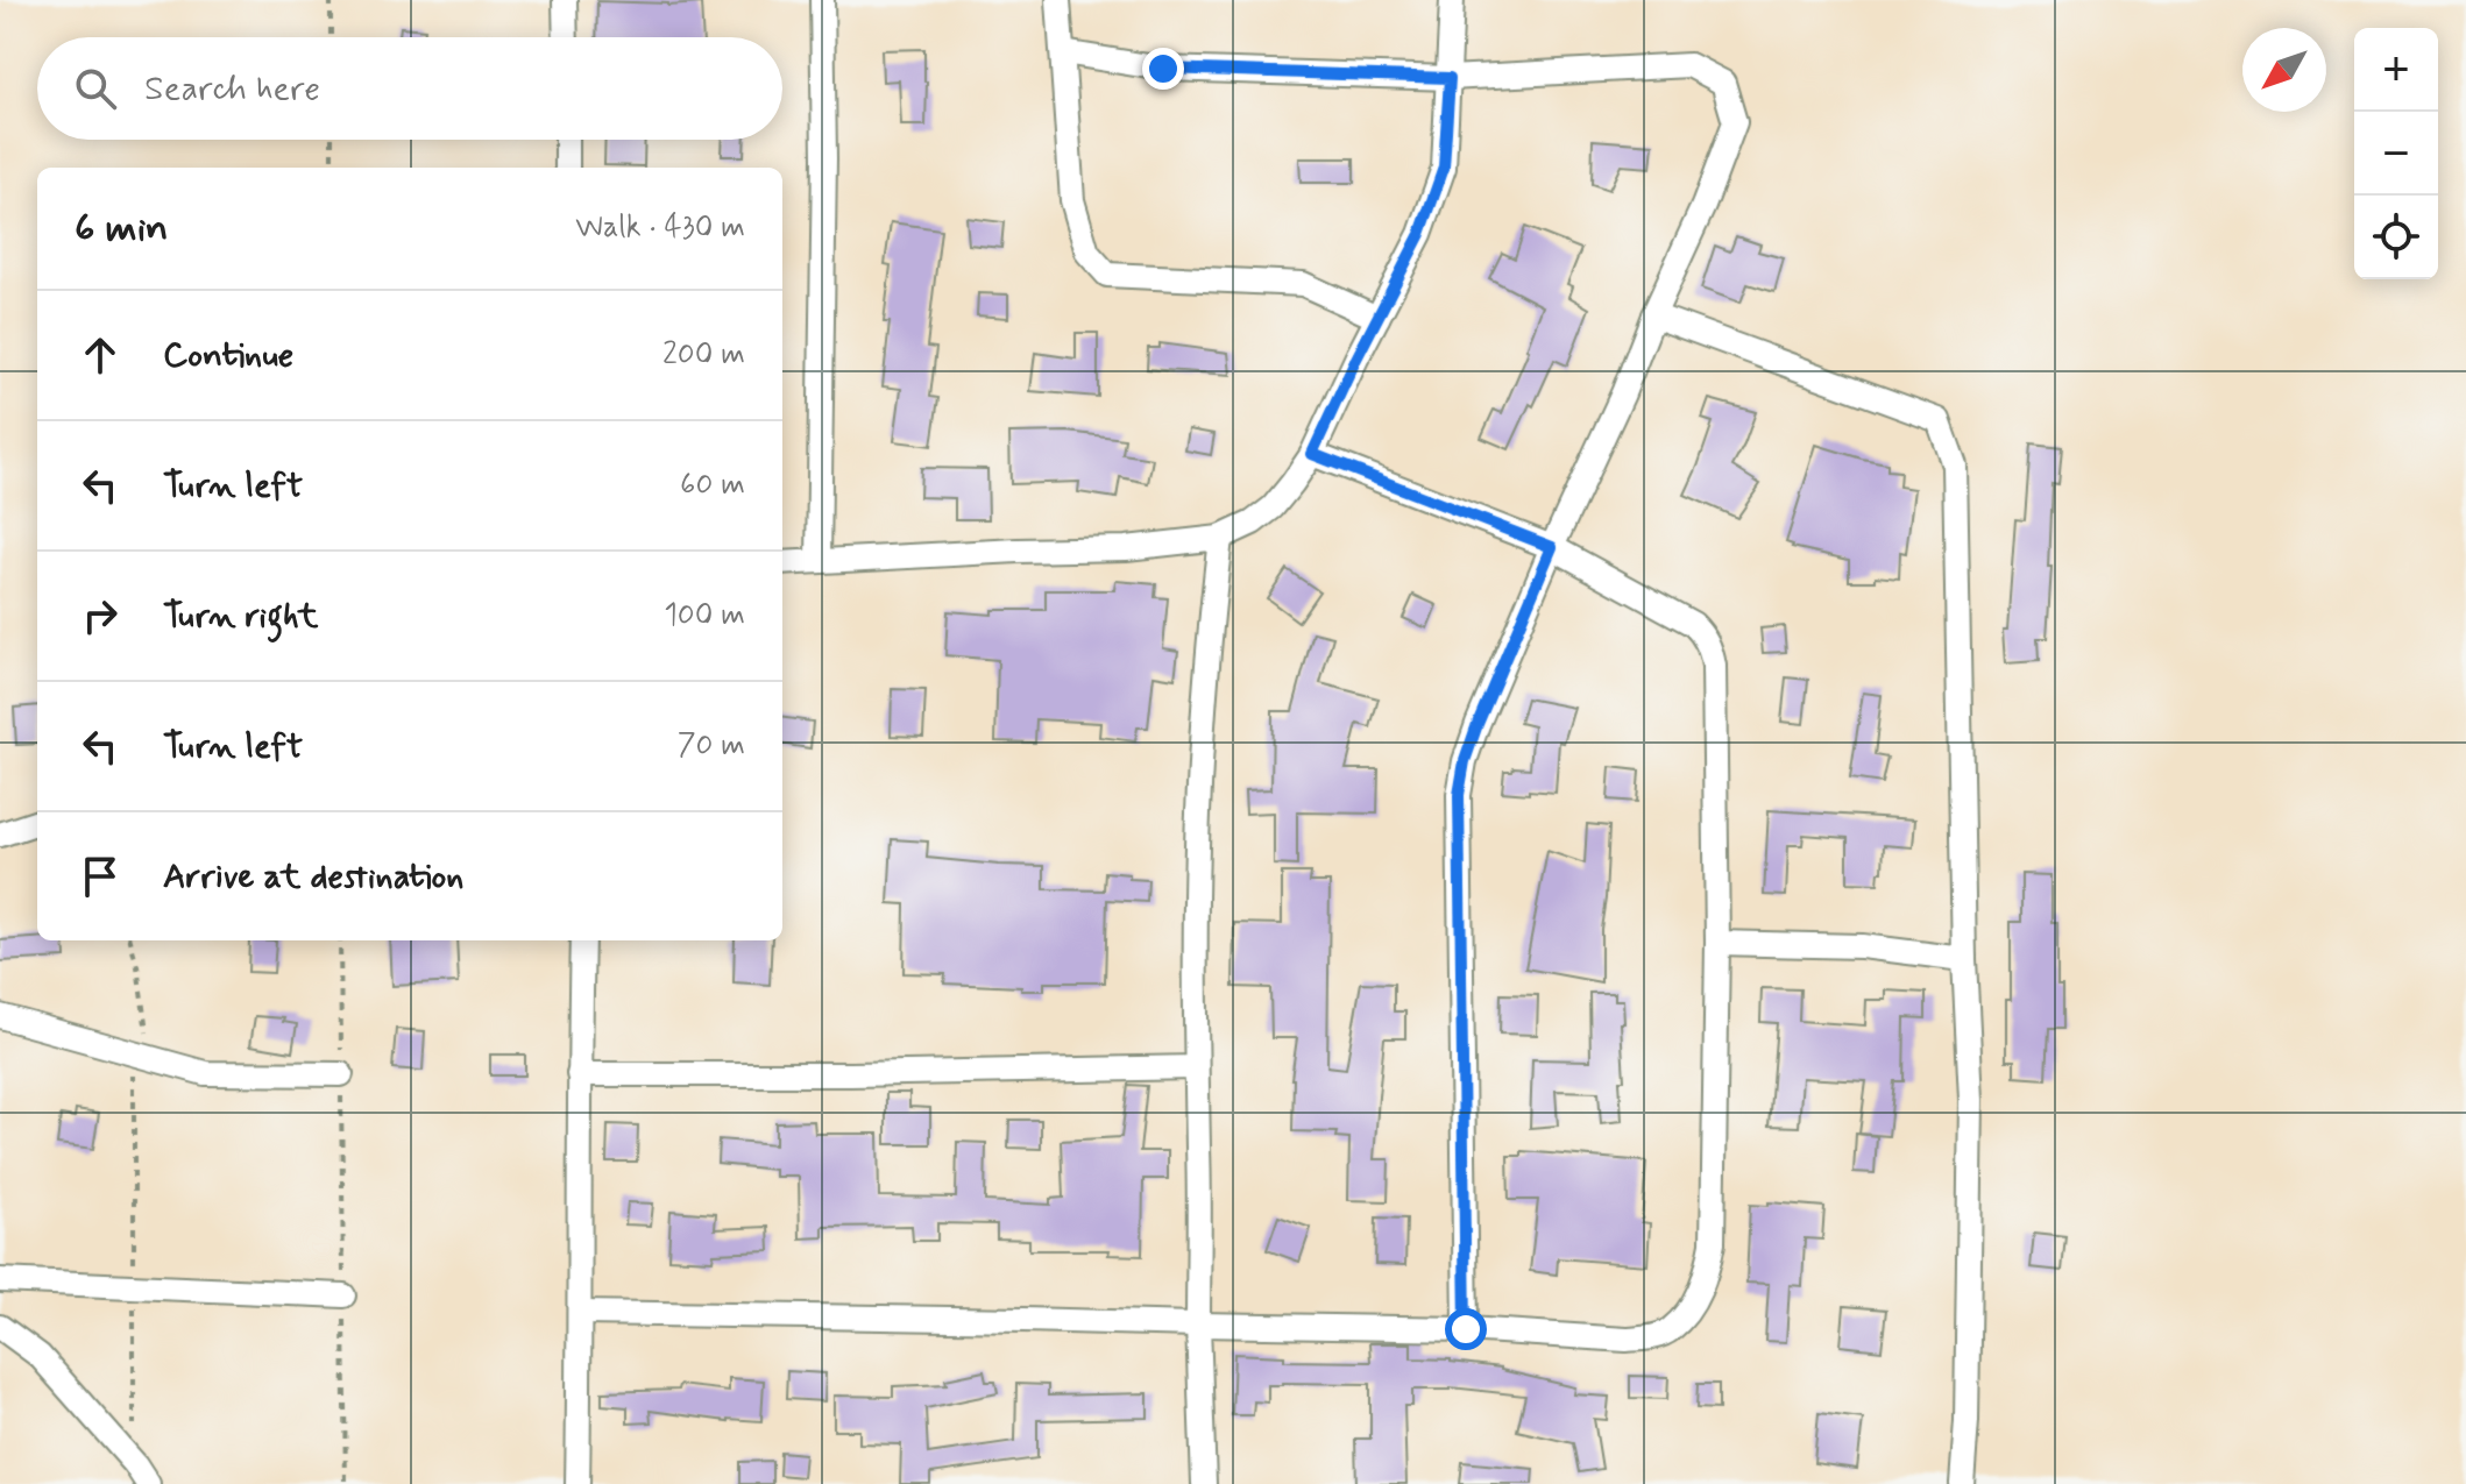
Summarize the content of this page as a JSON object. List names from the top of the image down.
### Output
{
  "north": "bottom left",
  "page": {
    "map_buttons": ["+", "−"],
    "search": "Search here",
    "heading": ["6 min", "Walk · 430 m"],
    "list": [
      ["Continue", "200 m"],
      ["Turn left", "60 m"],
      ["Turn right", "100 m"],
      ["Turn left", "70 m"],
      "Arrive at destination"
    ]
  }
}
